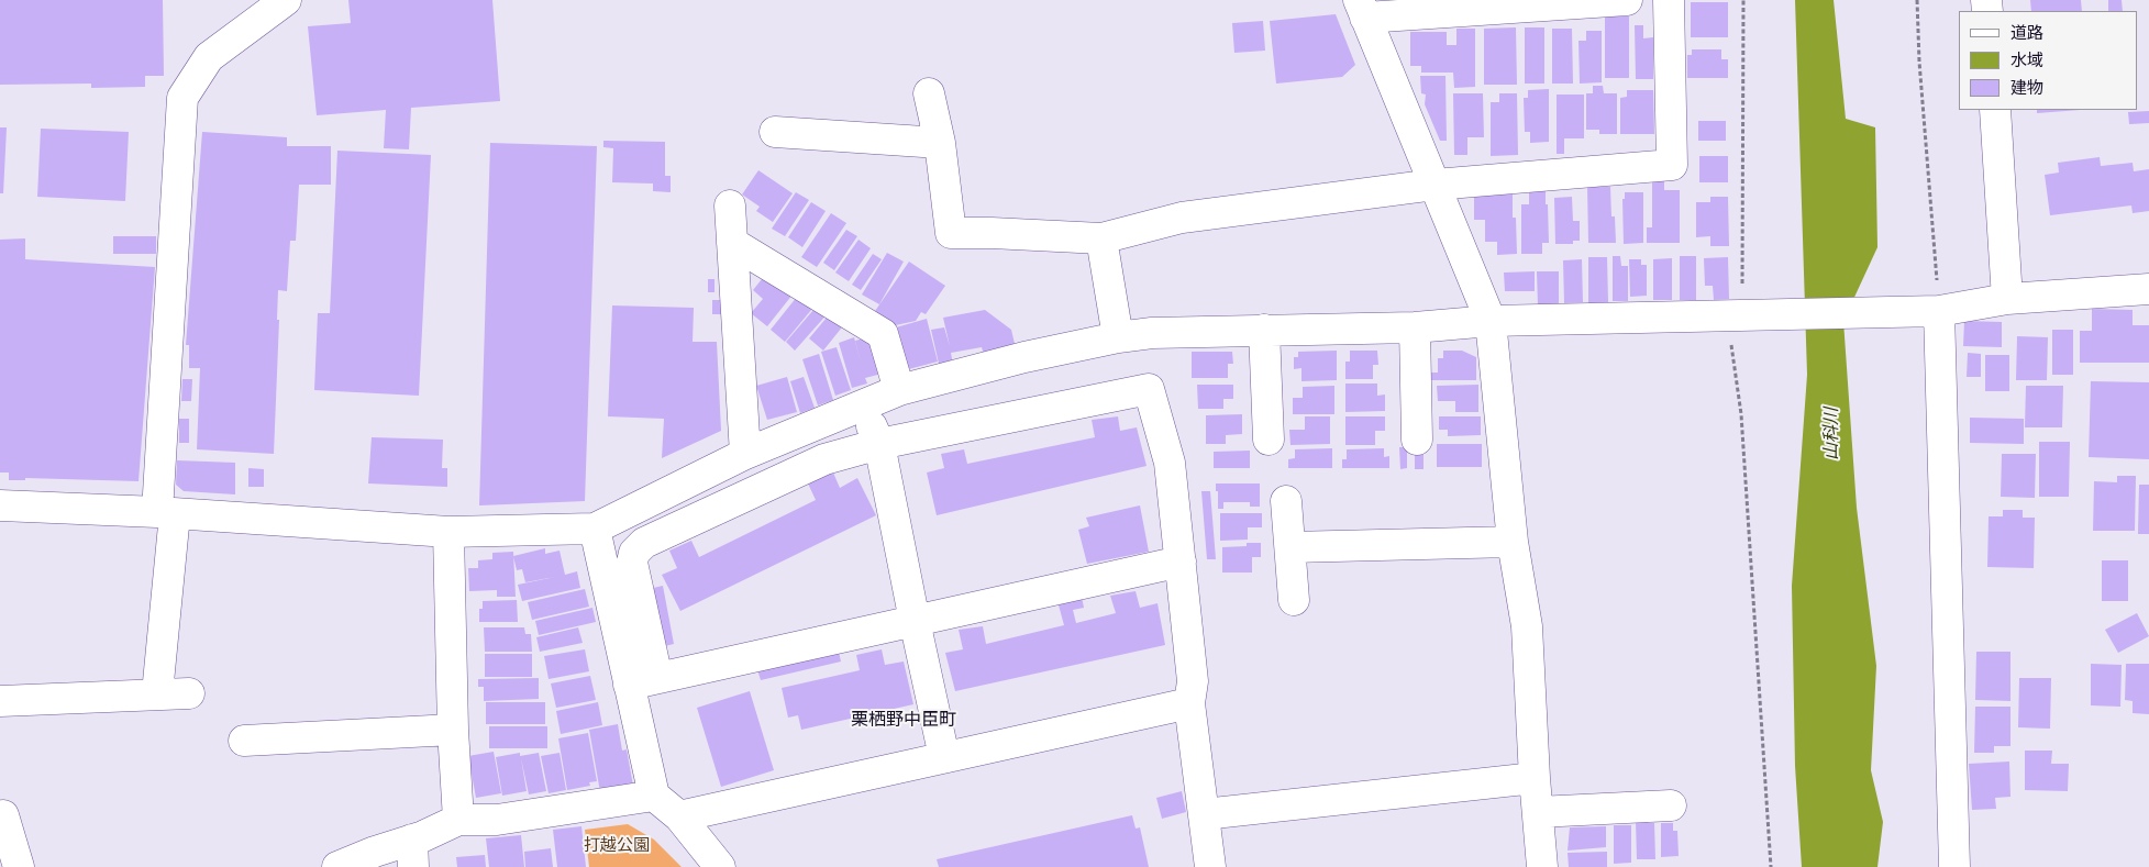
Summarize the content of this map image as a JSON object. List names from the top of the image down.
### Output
{
  "districts": ["栗栖野中臣町"],
  "water": ["山科川"],
  "parks": ["打越公園"],
  "legend": ["道路", "水域", "建物"]
}
